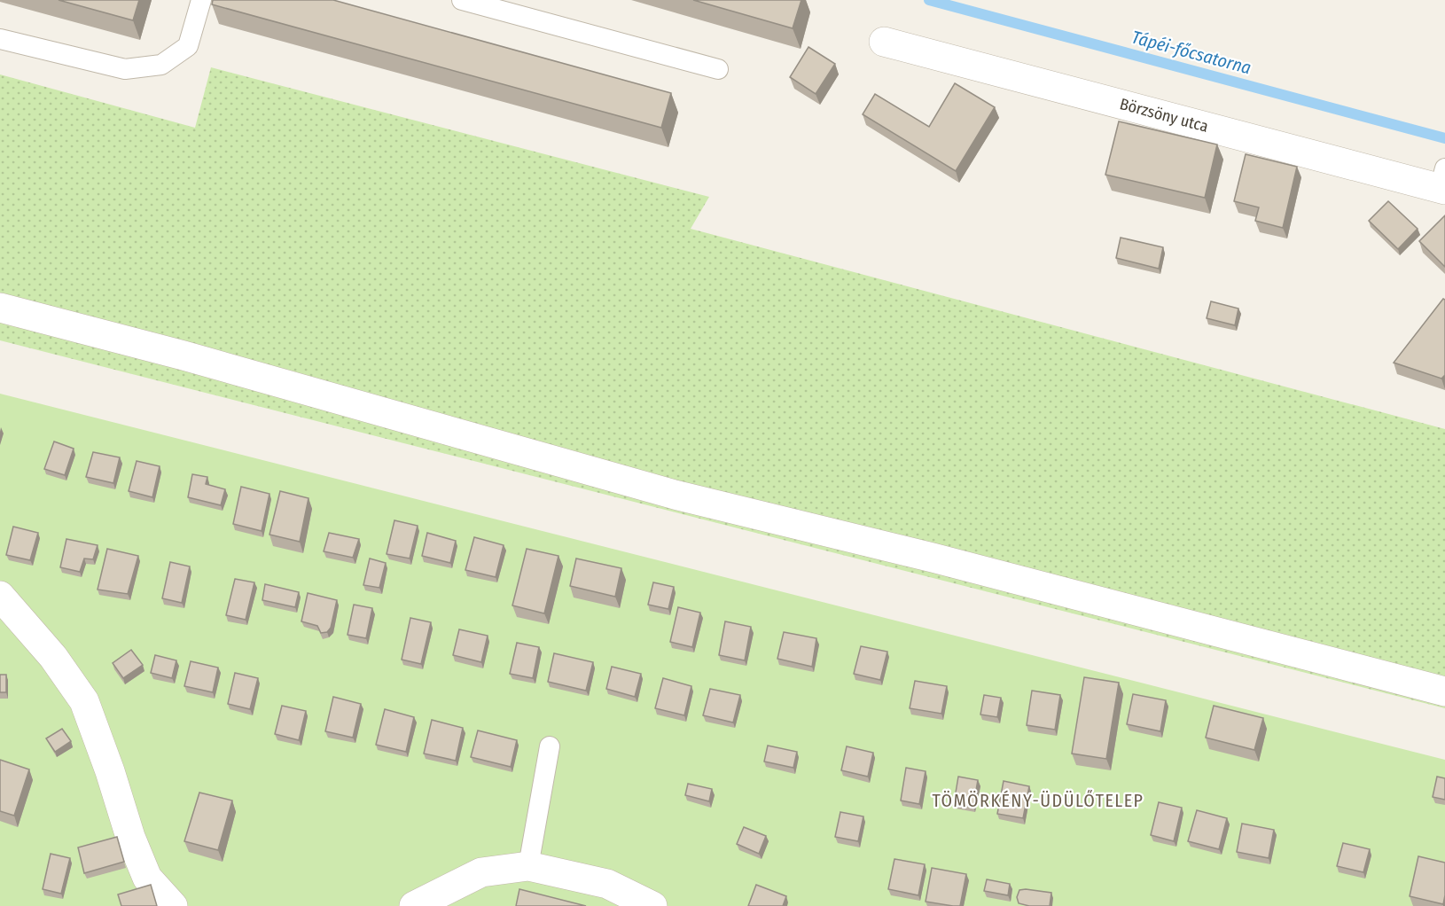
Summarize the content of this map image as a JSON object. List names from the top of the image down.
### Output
{
  "streets": {
    "street": ["Börzsöny utca"]
  },
  "districts": ["TÖMÖRKÉNY-ÜDÜLŐTELEP"],
  "water": ["Tápéi-főcsatorna"]
}
